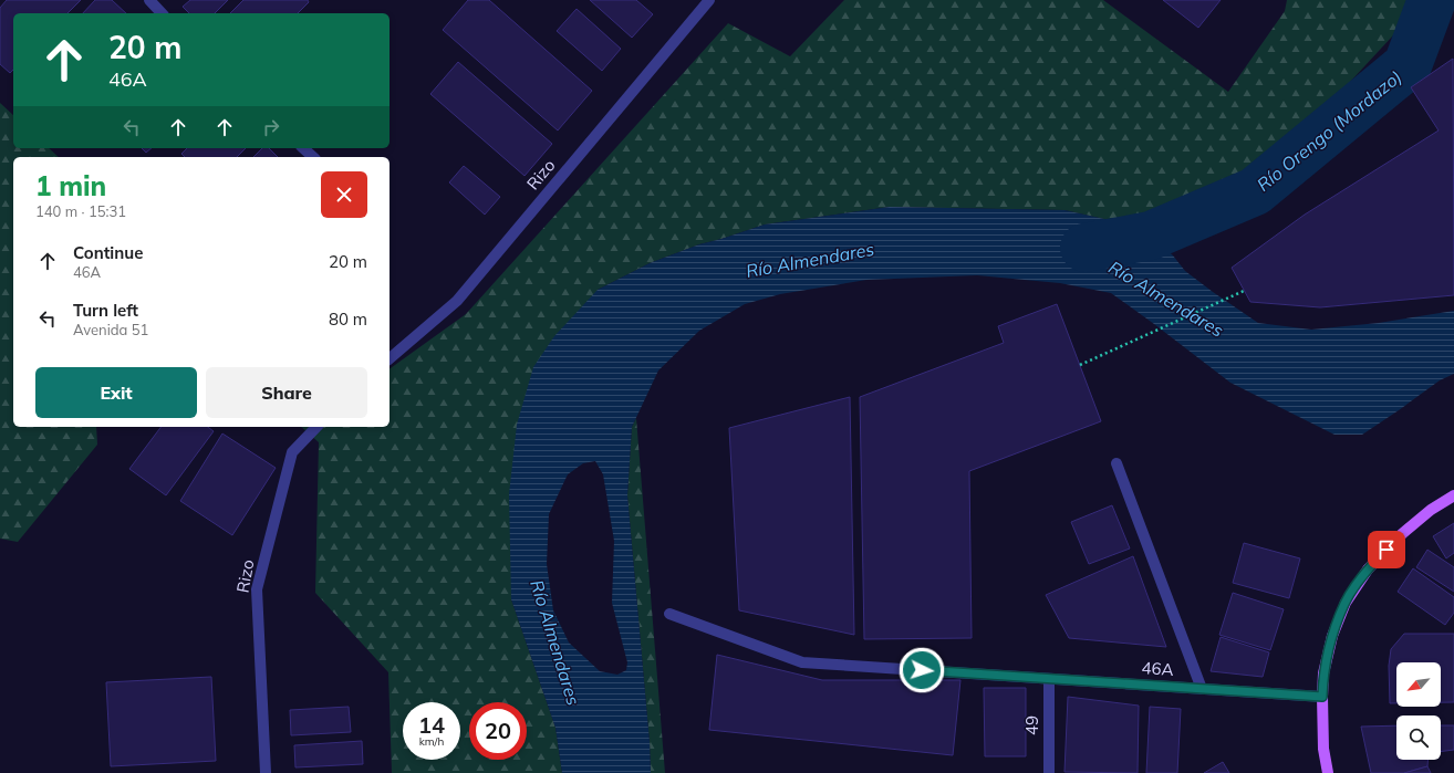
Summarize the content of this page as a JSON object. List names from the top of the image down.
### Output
{
  "streets": {
    "street": ["Rizo", "46A", "49"]
  },
  "crossings": [
    ["46A", "49"]
  ],
  "water": ["Río Orengo (Mordazo)", "Río Almendares"],
  "north": "bottom left",
  "page": {
    "turn": ["20 m", "46A"],
    "heading": ["1 min", "140 m · 15:31"],
    "list": [
      {
        "name": "Continue",
        "note": "46A",
        "value": "20 m"
      },
      {
        "name": "Turn left",
        "note": "Avenida 51",
        "value": "80 m"
      }
    ],
    "buttons": ["Exit", "Share"],
    "speed": "14 km/h",
    "limit": "20"
  }
}
